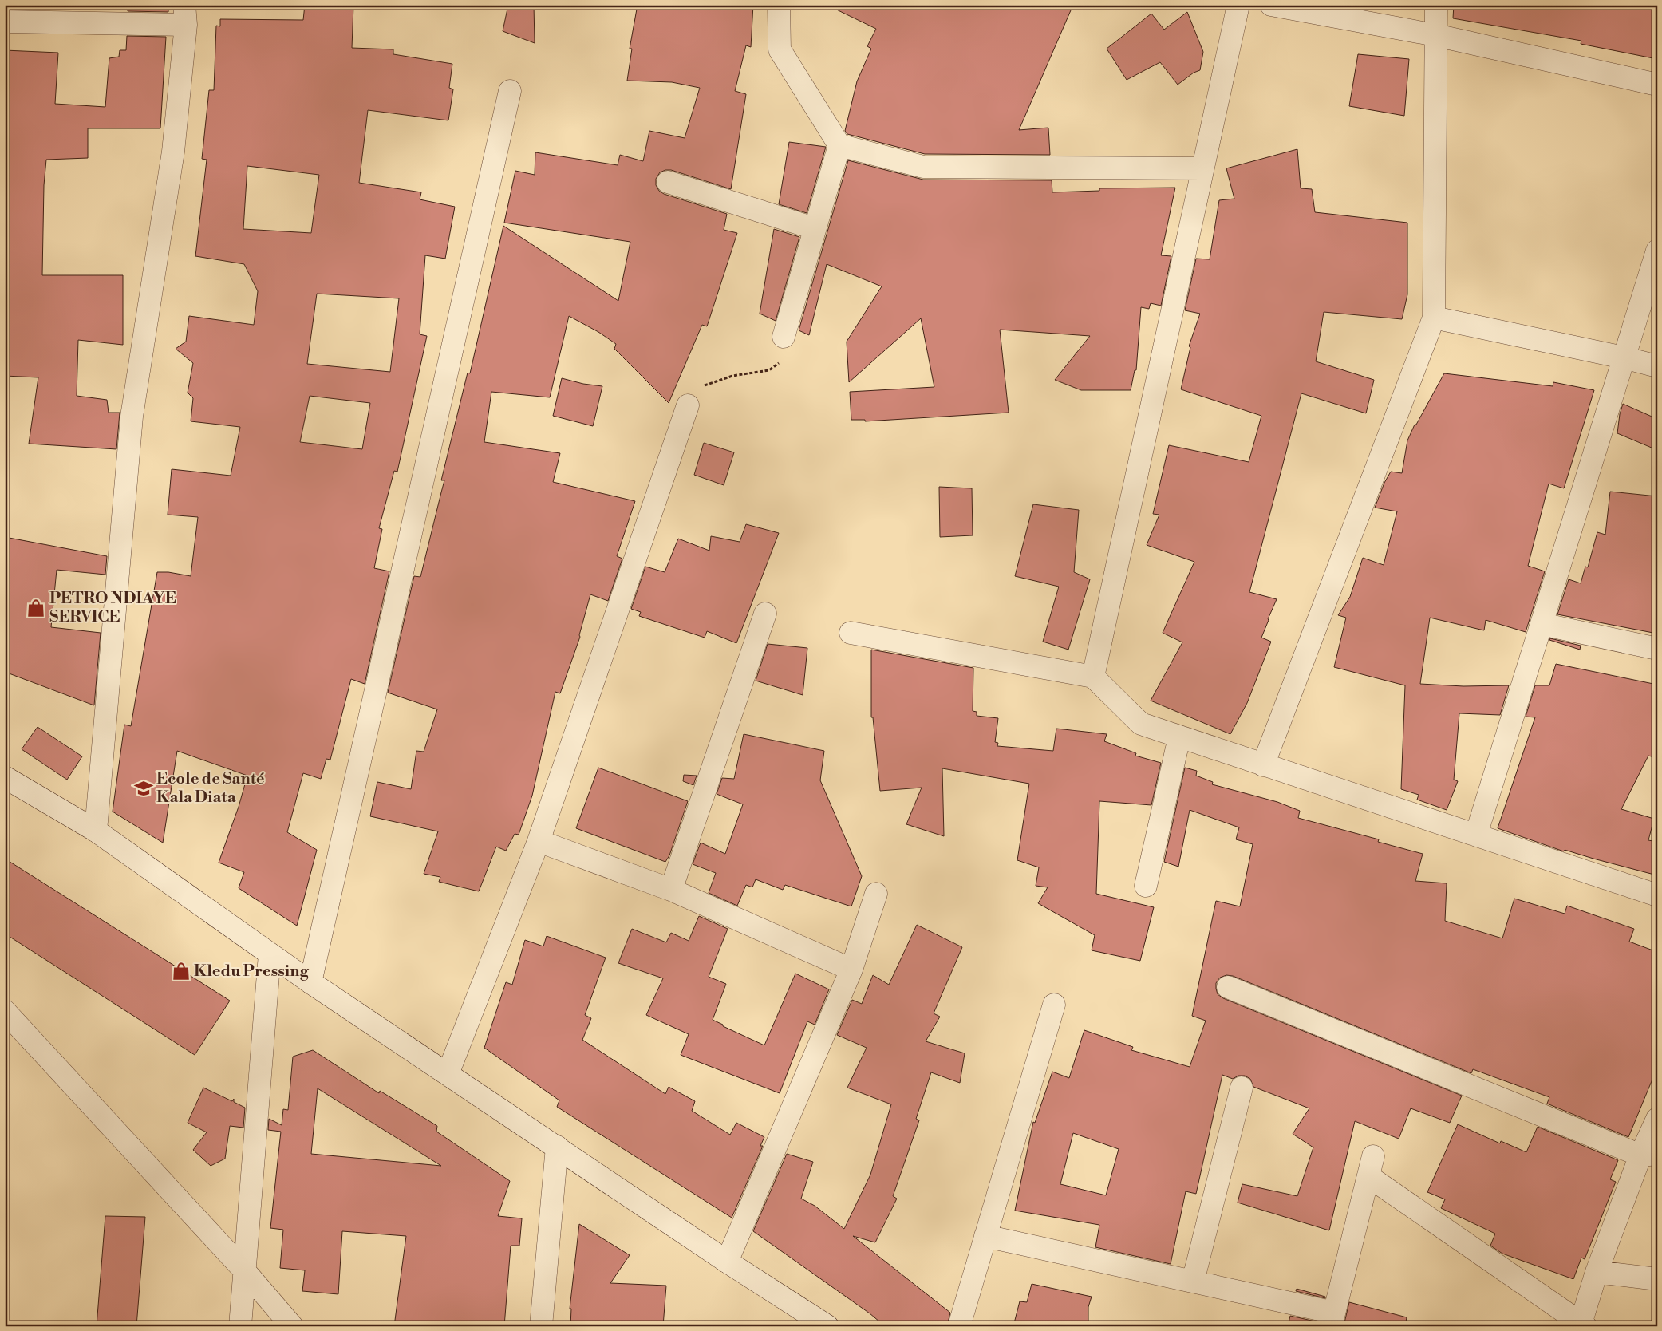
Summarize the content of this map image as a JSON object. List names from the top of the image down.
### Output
{
  "places": {
    "shop": ["PETRO NDIAYE SERVICE", "Kledu Pressing"],
    "school or university": ["Ecole de Santé Kala Diata"]
  }
}
